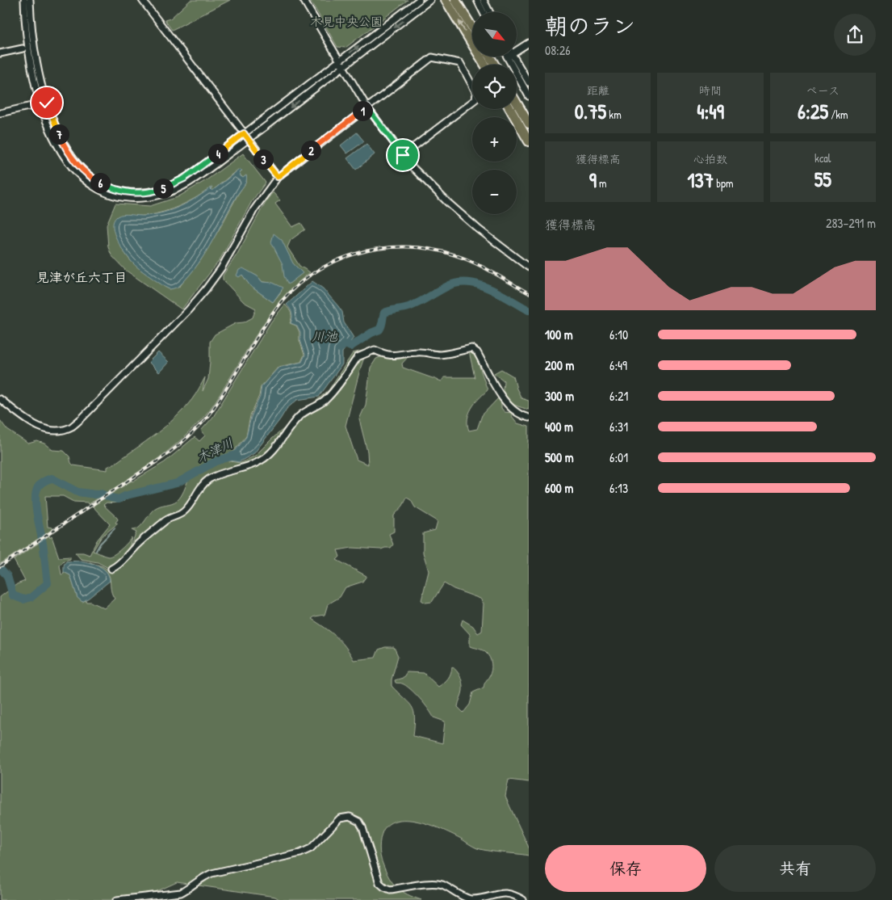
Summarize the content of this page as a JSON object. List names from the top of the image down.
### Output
{
  "districts": ["見津が丘六丁目"],
  "water": ["川池", "木津川"],
  "parks": ["木見中央公園"],
  "north": "bottom right",
  "page": {
    "heading": ["朝のラン", "08:26"],
    "map_buttons": ["+", "−"],
    "stats": [
      ["距離", "0.75 km"],
      ["時間", "4:49"],
      ["ペース", "6:25 /km"],
      ["獲得標高", "9 m"],
      ["心拍数", "137 bpm"],
      ["kcal", "55"]
    ],
    "pins": [
      "1",
      "7",
      "2",
      "4",
      "3",
      "6",
      "5"
    ],
    "chart": ["獲得標高", "283–291 m"],
    "list": [
      {
        "name": "100 m",
        "note": "6:10"
      },
      {
        "name": "200 m",
        "note": "6:49"
      },
      {
        "name": "300 m",
        "note": "6:21"
      },
      {
        "name": "400 m",
        "note": "6:31"
      },
      {
        "name": "500 m",
        "note": "6:01"
      },
      {
        "name": "600 m",
        "note": "6:13"
      }
    ],
    "buttons": ["保存", "共有"]
  }
}
